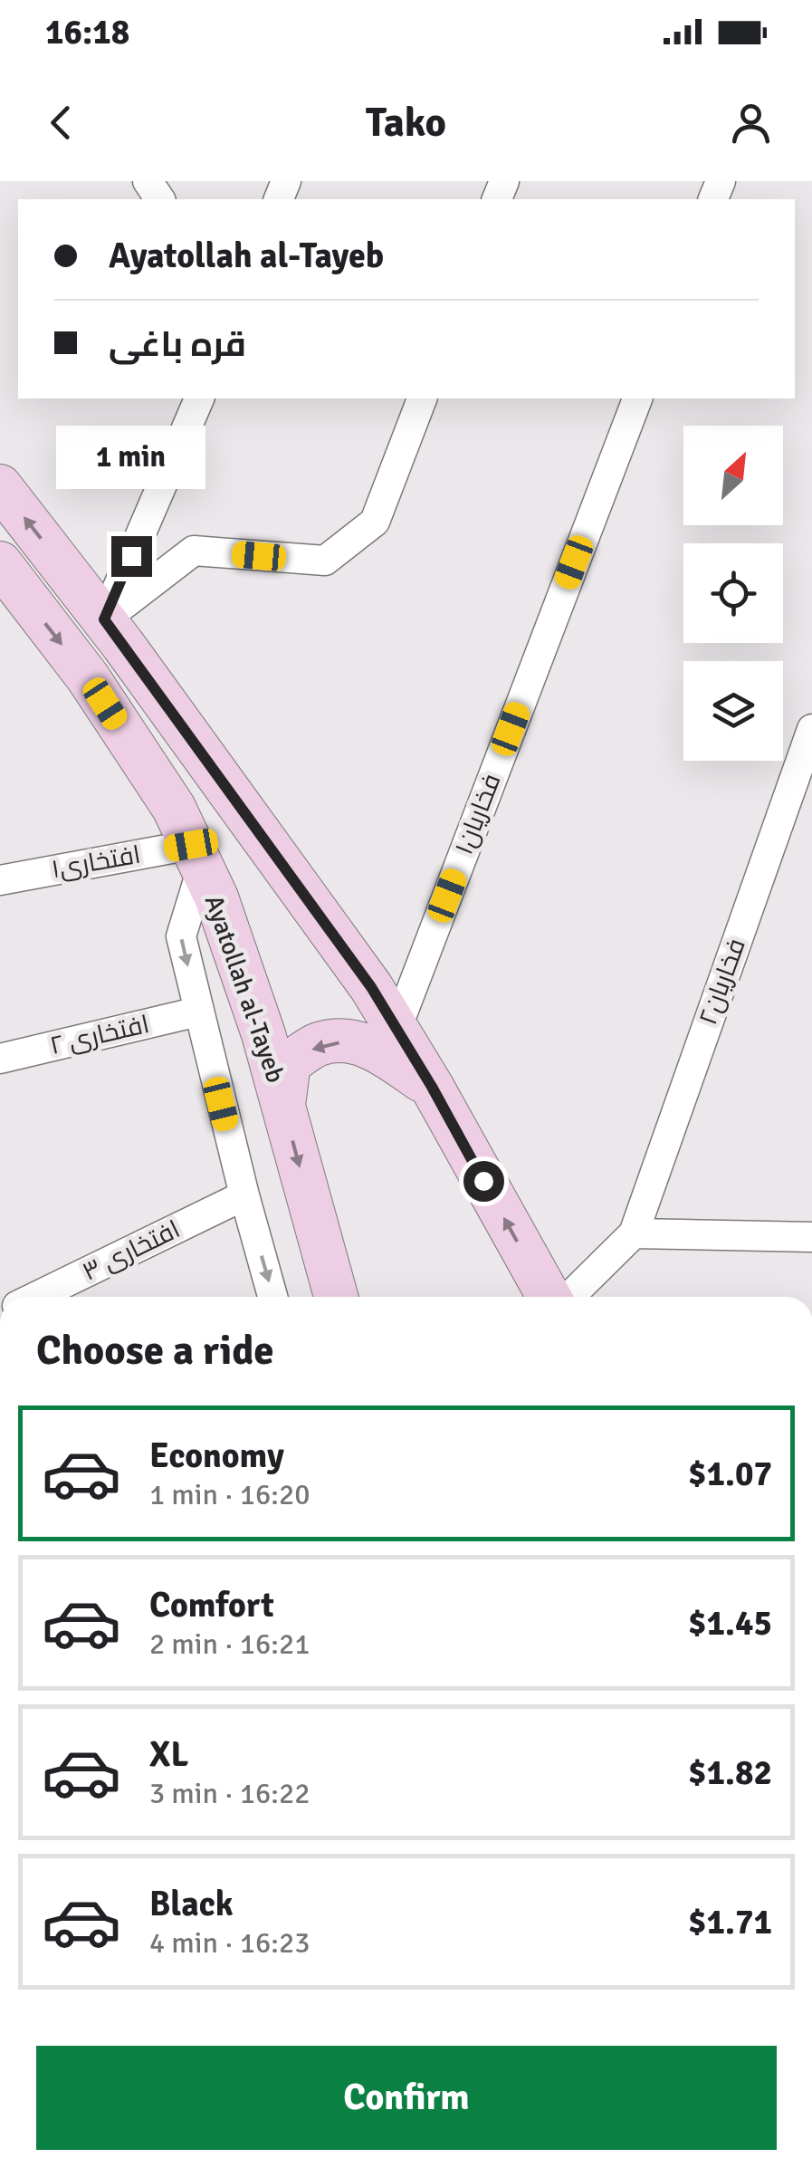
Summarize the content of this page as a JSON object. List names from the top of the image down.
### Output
{
  "streets": {
    "main road": ["Ayatollah al-Tayeb"],
    "street": [
      "فخاریان۱",
      "افتخاری۱",
      "فخاریان۲",
      "افتخاری ۲",
      "افتخاری ۳"
    ]
  },
  "crossings": [
    ["افتخاری۱", "Ayatollah al-Tayeb"]
  ],
  "north": "top right",
  "page": {
    "status": "16:18",
    "header": "Tako",
    "banner": ["Ayatollah al-Tayeb", "قره باغی"],
    "bubble": "1 min",
    "heading": "Choose a ride",
    "list": [
      {
        "name": "Economy",
        "note": "1 min · 16:20",
        "value": "$1.07"
      },
      {
        "name": "Comfort",
        "note": "2 min · 16:21",
        "value": "$1.45"
      },
      {
        "name": "XL",
        "note": "3 min · 16:22",
        "value": "$1.82"
      },
      {
        "name": "Black",
        "note": "4 min · 16:23",
        "value": "$1.71"
      }
    ],
    "buttons": "Confirm"
  }
}
